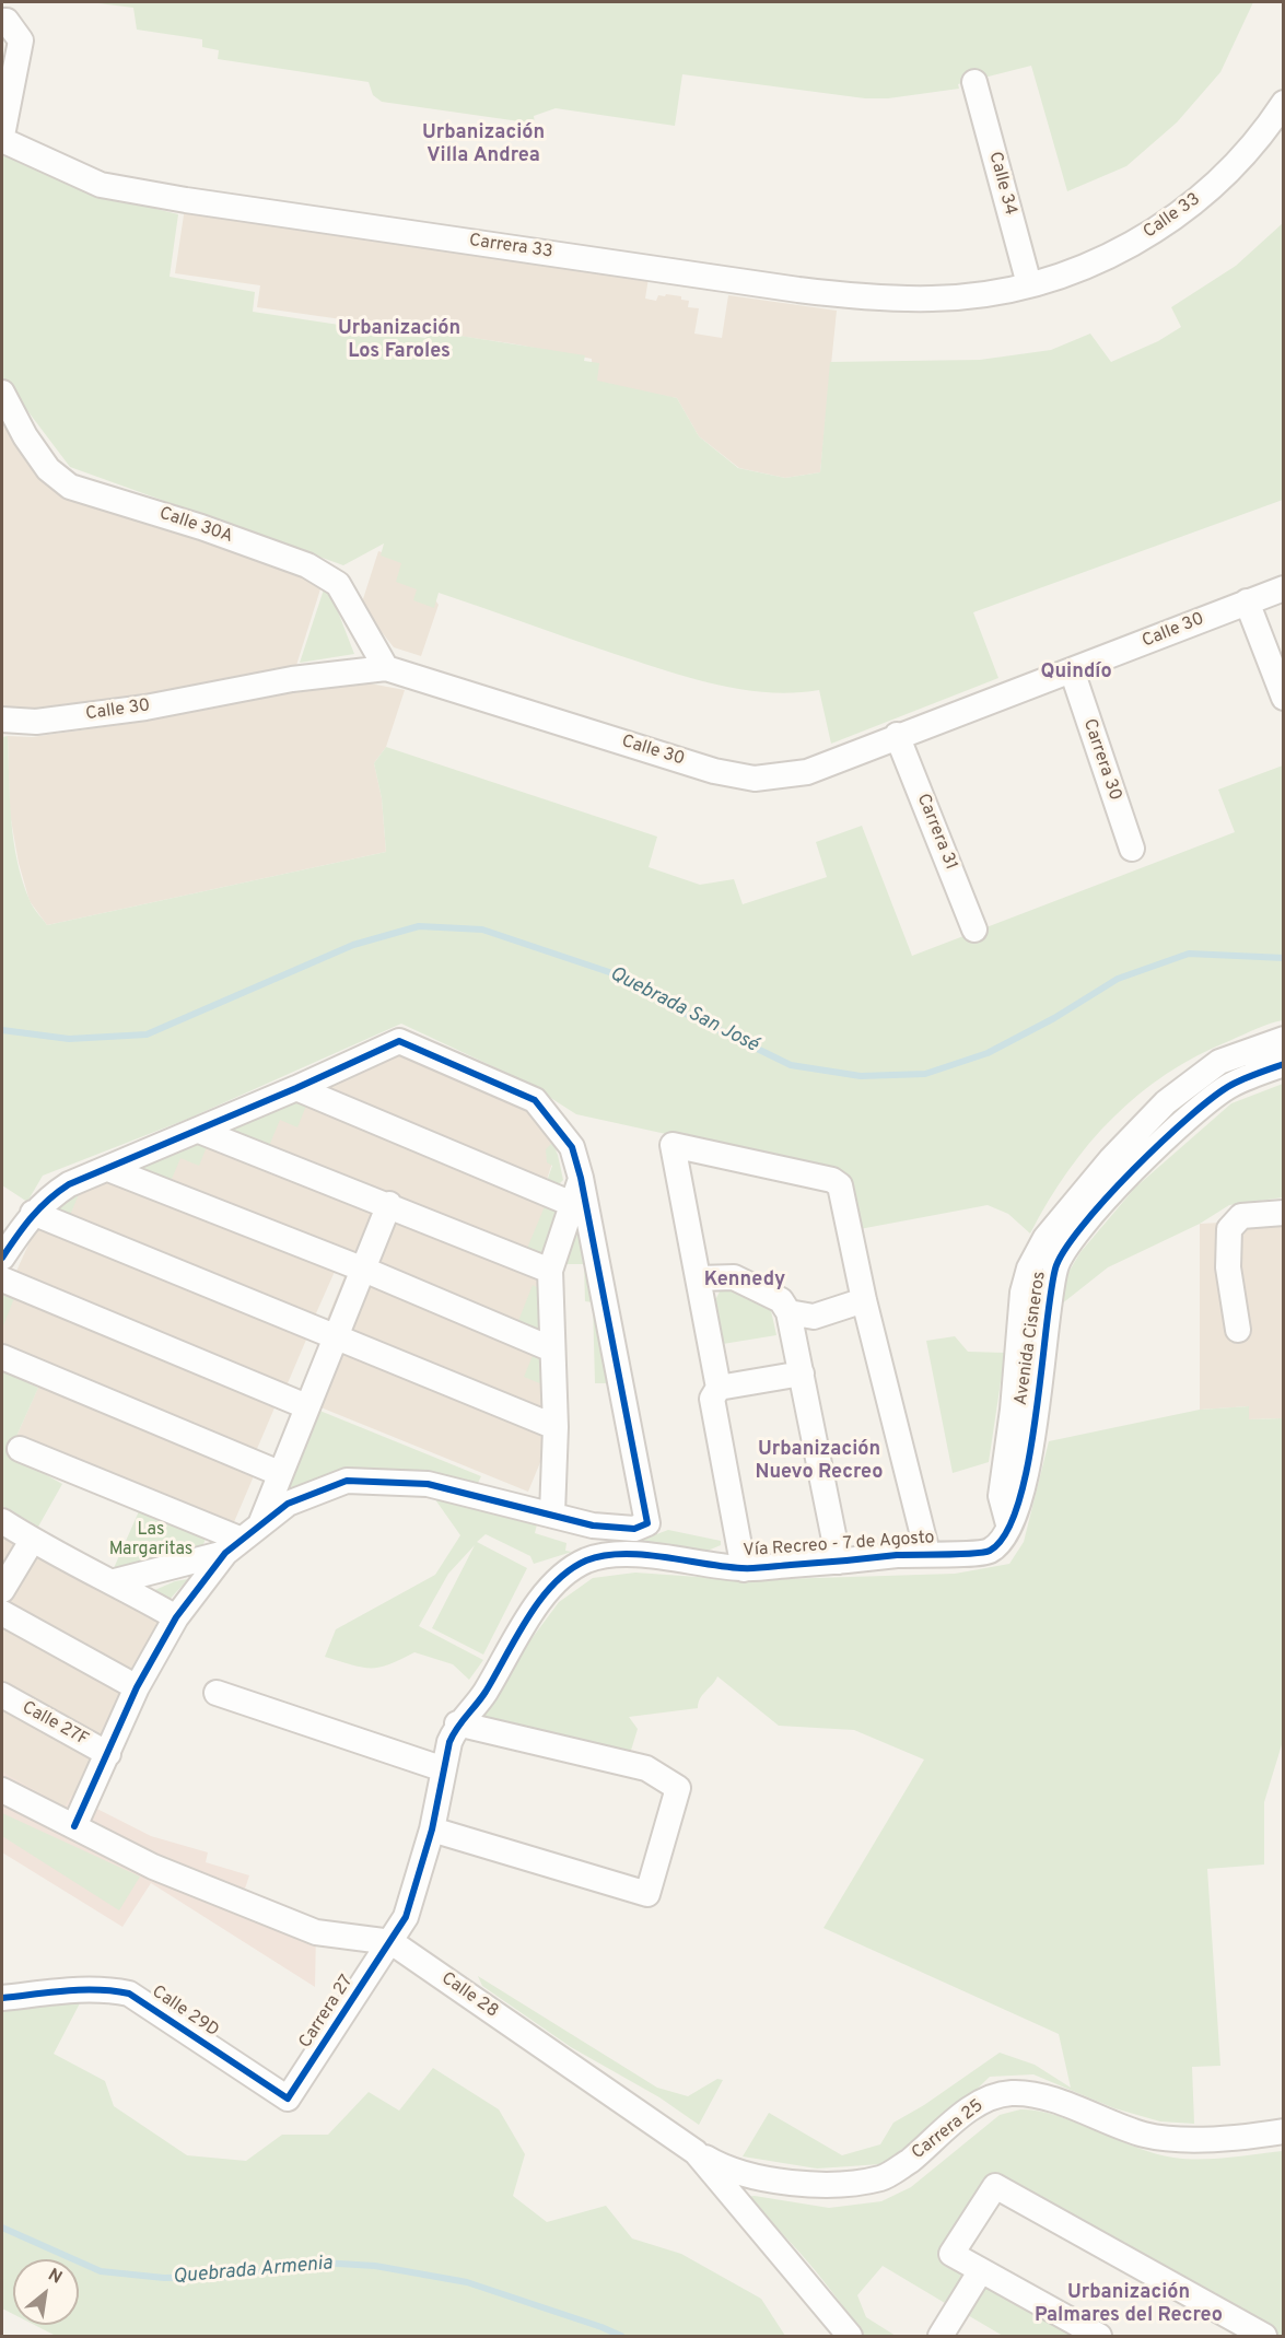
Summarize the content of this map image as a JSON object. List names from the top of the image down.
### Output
{
  "streets": {
    "street": [
      "Calle 34",
      "Calle 33",
      "Carrera 33",
      "Calle 30A",
      "Calle 30",
      "Carrera 30",
      "Carrera 31",
      "Avenida Cisneros",
      "Vía Recreo - 7 de Agosto",
      "Calle 27F",
      "Calle 28",
      "Calle 29D",
      "Carrera 27",
      "Carrera 25"
    ]
  },
  "crossings": [
    ["Calle 34", "Calle 33"],
    ["Calle 34", "Carrera 33"],
    ["Calle 33", "Carrera 33"],
    ["Calle 30A", "Calle 30"],
    ["Calle 30", "Carrera 30"],
    ["Calle 30", "Carrera 31"],
    ["Avenida Cisneros", "Vía Recreo - 7 de Agosto"],
    ["Vía Recreo - 7 de Agosto", "Calle 28"],
    ["Vía Recreo - 7 de Agosto", "Carrera 27"],
    ["Calle 28", "Carrera 27"],
    ["Calle 28", "Carrera 25"],
    ["Calle 29D", "Carrera 27"]
  ],
  "districts": [
    "Urbanización Villa Andrea",
    "Urbanización Los Faroles",
    "Quindío",
    "Kennedy",
    "Urbanización Nuevo Recreo",
    "Urbanización Palmares del Recreo"
  ],
  "water": ["Quebrada San José", "Quebrada Armenia"],
  "parks": ["Las Margaritas"],
  "north": "top right"
}
